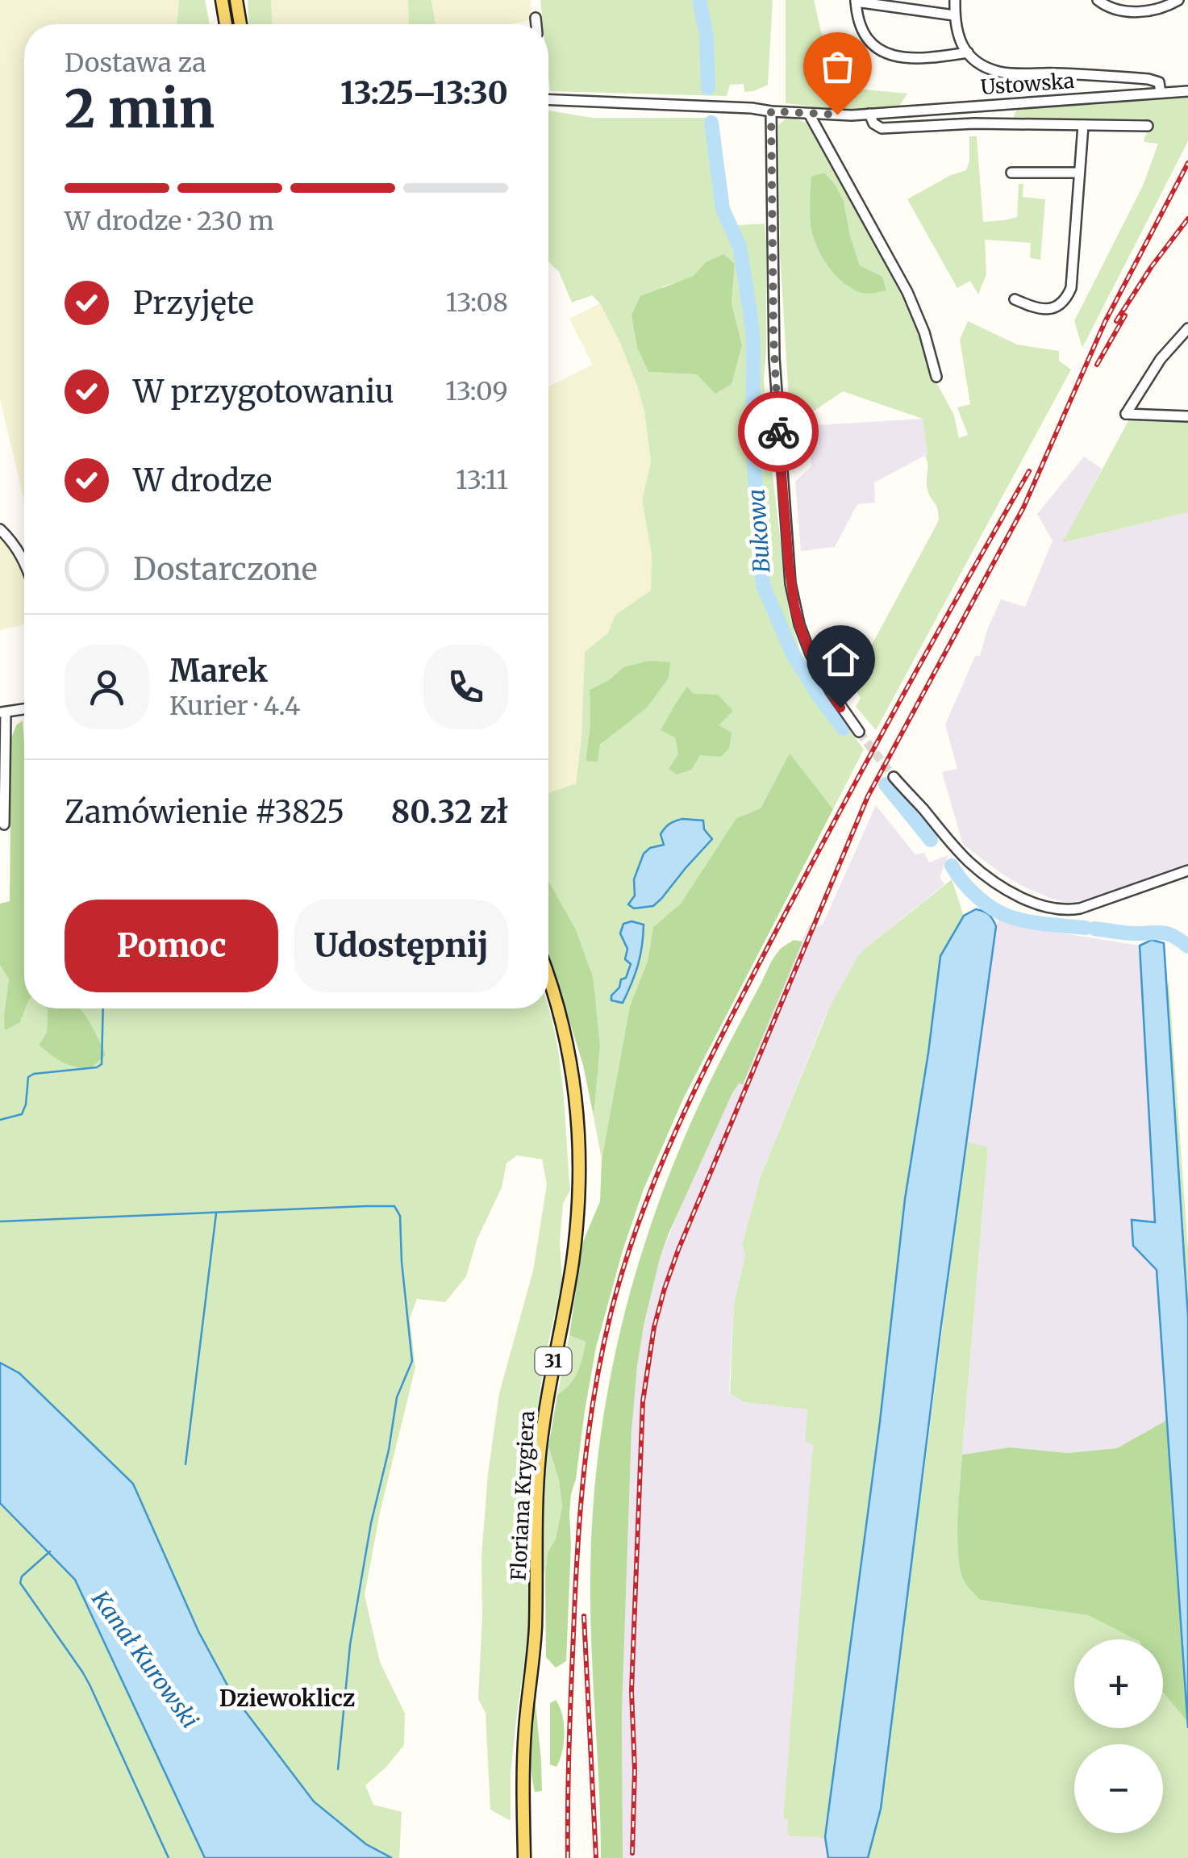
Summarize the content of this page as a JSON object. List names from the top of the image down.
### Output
{
  "streets": {
    "main road": ["31", "Floriana Krygiera"],
    "street": ["Ustowska"]
  },
  "districts": ["Dziewoklicz"],
  "water": ["Bukowa", "Kanał Kurowski"],
  "page": {
    "heading": ["2 min", "Dostawa za", "13:25–13:30"],
    "panel": [
      "Marek",
      "Kurier · 4.4",
      "Zamówienie #3825",
      "80.32 zł"
    ],
    "bar": "W drodze · 230 m",
    "list": [
      ["Przyjęte", "13:08"],
      ["W przygotowaniu", "13:09"],
      ["W drodze", "13:11"],
      "Dostarczone"
    ],
    "buttons": ["Pomoc", "Udostępnij"],
    "map_buttons": ["+", "−"]
  }
}
